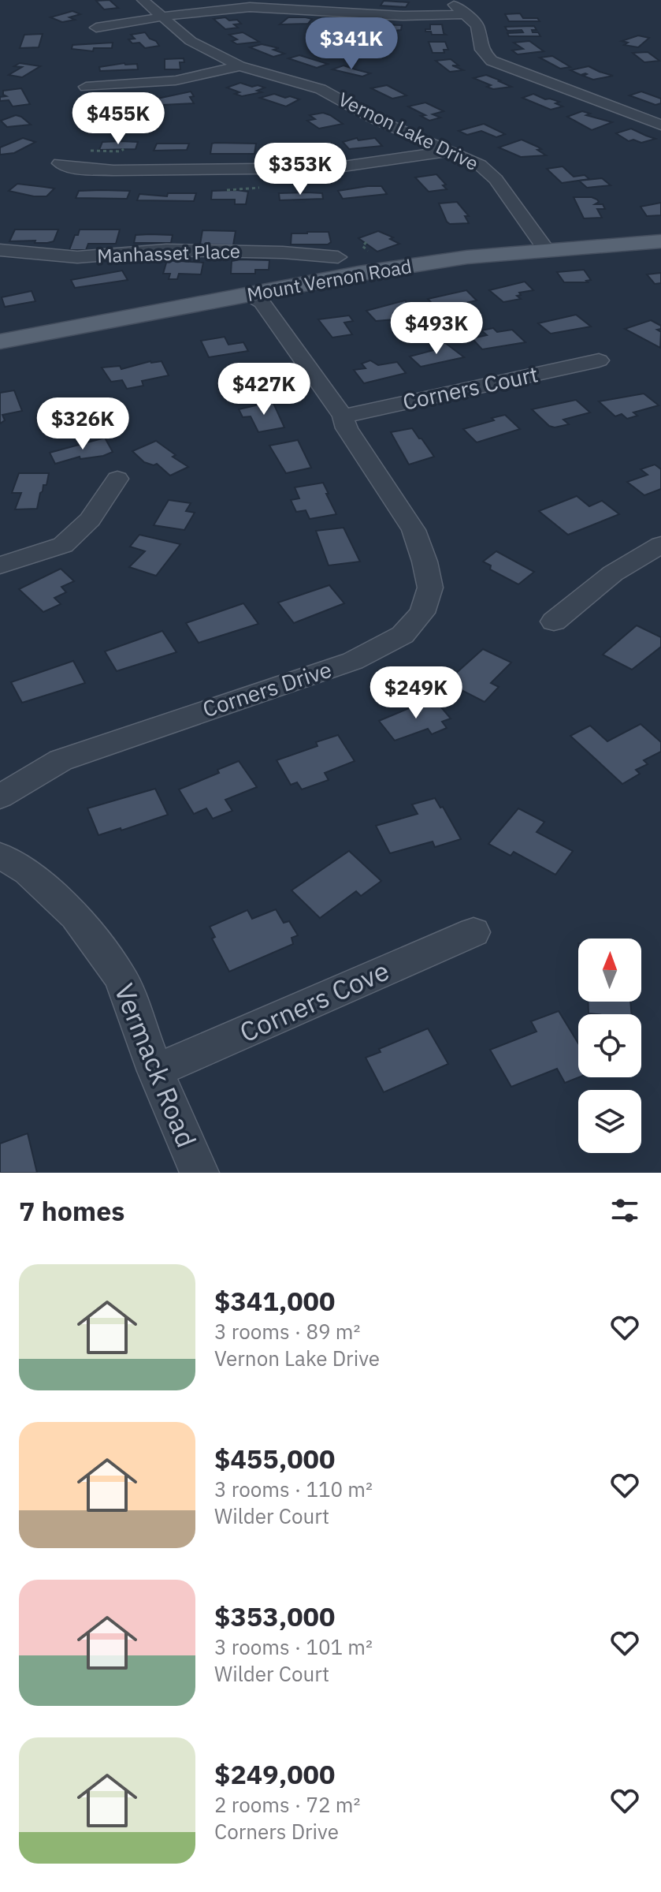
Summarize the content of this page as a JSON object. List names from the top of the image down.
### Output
{
  "streets": {
    "main road": ["Mount Vernon Road"],
    "street": [
      "Vernon Lake Drive",
      "Manhasset Place",
      "Corners Court",
      "Corners Drive",
      "Corners Cove",
      "Vermack Road"
    ]
  },
  "crossings": [
    ["Vernon Lake Drive", "Mount Vernon Road"],
    ["Mount Vernon Road", "Corners Drive"],
    ["Corners Court", "Corners Drive"],
    ["Corners Cove", "Vermack Road"]
  ],
  "north": "top",
  "page": {
    "price": [
      "$341K",
      "$455K",
      "$353K",
      "$493K",
      "$427K",
      "$326K",
      "$249K"
    ],
    "heading": "7 homes",
    "list": [
      {
        "name": "$341,000",
        "note": "3 rooms · 89 m² · Vernon Lake Drive"
      },
      {
        "name": "$455,000",
        "note": "3 rooms · 110 m² · Wilder Court"
      },
      {
        "name": "$353,000",
        "note": "3 rooms · 101 m² · Wilder Court"
      },
      {
        "name": "$249,000",
        "note": "2 rooms · 72 m² · Corners Drive"
      }
    ]
  }
}
